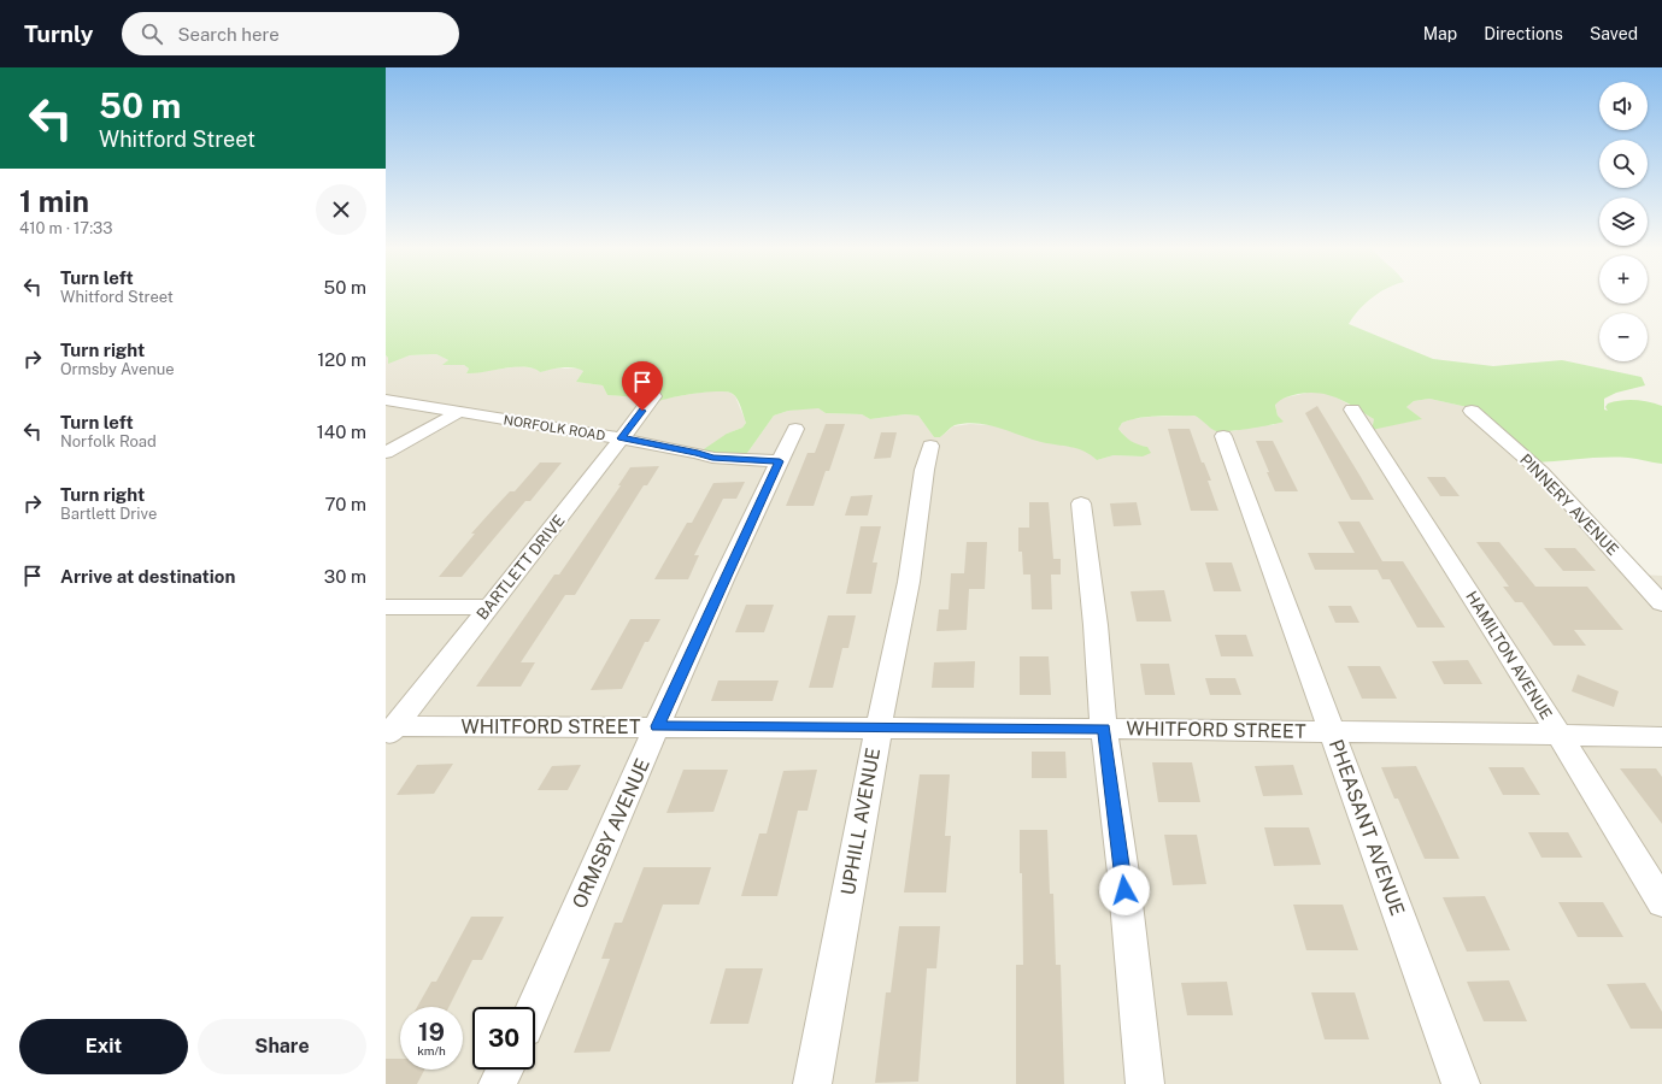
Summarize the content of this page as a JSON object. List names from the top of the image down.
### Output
{
  "streets": {
    "street": [
      "NORFOLK ROAD",
      "PINNERY AVENUE",
      "BARTLETT DRIVE",
      "HAMILTON AVENUE",
      "WHITFORD STREET",
      "UPHILL AVENUE",
      "PHEASANT AVENUE",
      "ORMSBY AVENUE"
    ]
  },
  "crossings": [
    ["NORFOLK ROAD", "BARTLETT DRIVE"],
    ["NORFOLK ROAD", "ORMSBY AVENUE"],
    ["BARTLETT DRIVE", "WHITFORD STREET"],
    ["HAMILTON AVENUE", "WHITFORD STREET"],
    ["WHITFORD STREET", "UPHILL AVENUE"],
    ["WHITFORD STREET", "PHEASANT AVENUE"],
    ["WHITFORD STREET", "ORMSBY AVENUE"]
  ],
  "page": {
    "header": "Turnly",
    "search": "Search here",
    "nav": ["Map", "Directions", "Saved"],
    "turn": ["50 m", "Whitford Street"],
    "map_buttons": ["+", "−"],
    "heading": ["1 min", "410 m · 17:33"],
    "list": [
      {
        "name": "Turn left",
        "note": "Whitford Street",
        "value": "50 m"
      },
      {
        "name": "Turn right",
        "note": "Ormsby Avenue",
        "value": "120 m"
      },
      {
        "name": "Turn left",
        "note": "Norfolk Road",
        "value": "140 m"
      },
      {
        "name": "Turn right",
        "note": "Bartlett Drive",
        "value": "70 m"
      },
      {
        "name": "Arrive at destination",
        "value": "30 m"
      }
    ],
    "speed": "19 km/h",
    "limit": "30",
    "buttons": ["Exit", "Share"]
  }
}
